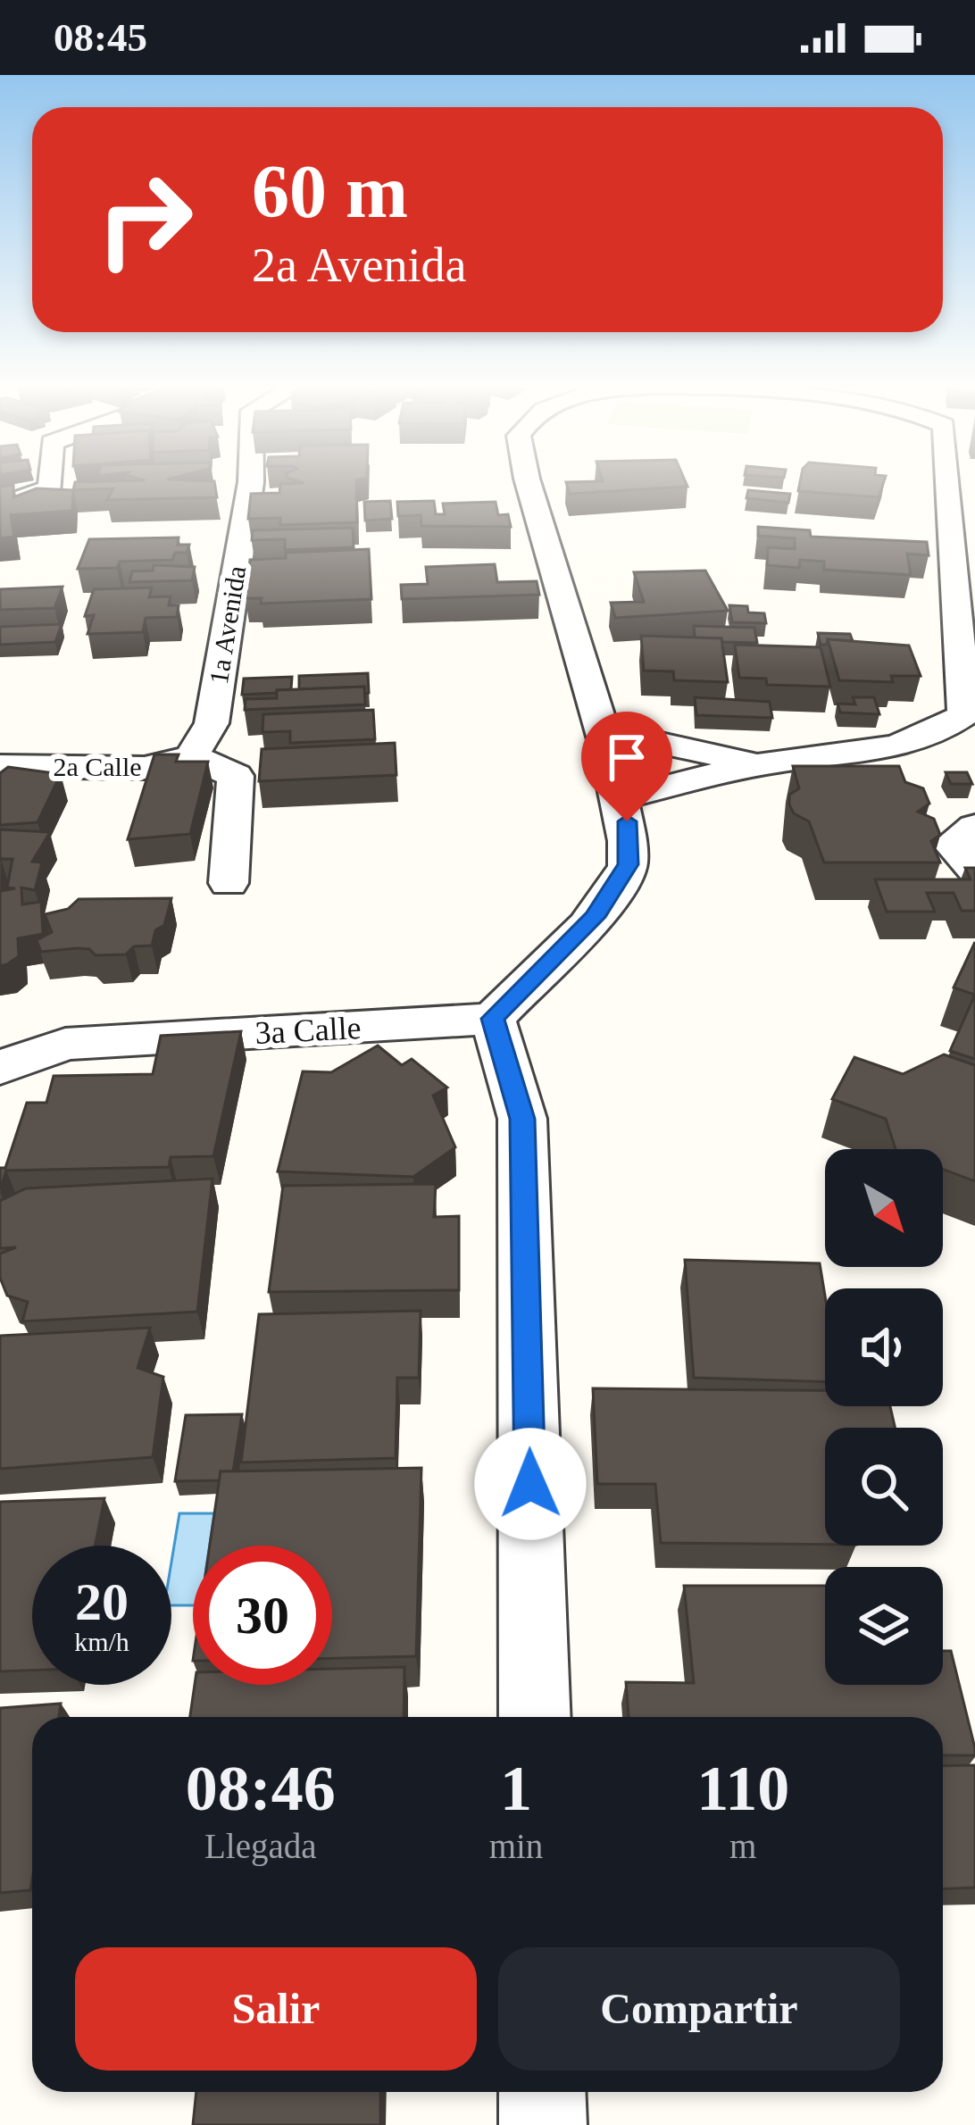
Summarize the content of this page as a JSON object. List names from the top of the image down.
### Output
{
  "streets": {
    "street": ["1a Avenida", "2a Calle", "3a Calle"]
  },
  "crossings": [
    ["1a Avenida", "2a Calle"]
  ],
  "north": "bottom right",
  "page": {
    "status": "08:45",
    "turn": ["60 m", "2a Avenida"],
    "speed": "20 km/h",
    "limit": "30",
    "eta": [
      "08:46",
      "Llegada",
      "1",
      "min",
      "110",
      "m"
    ],
    "buttons": ["Salir", "Compartir"]
  }
}
